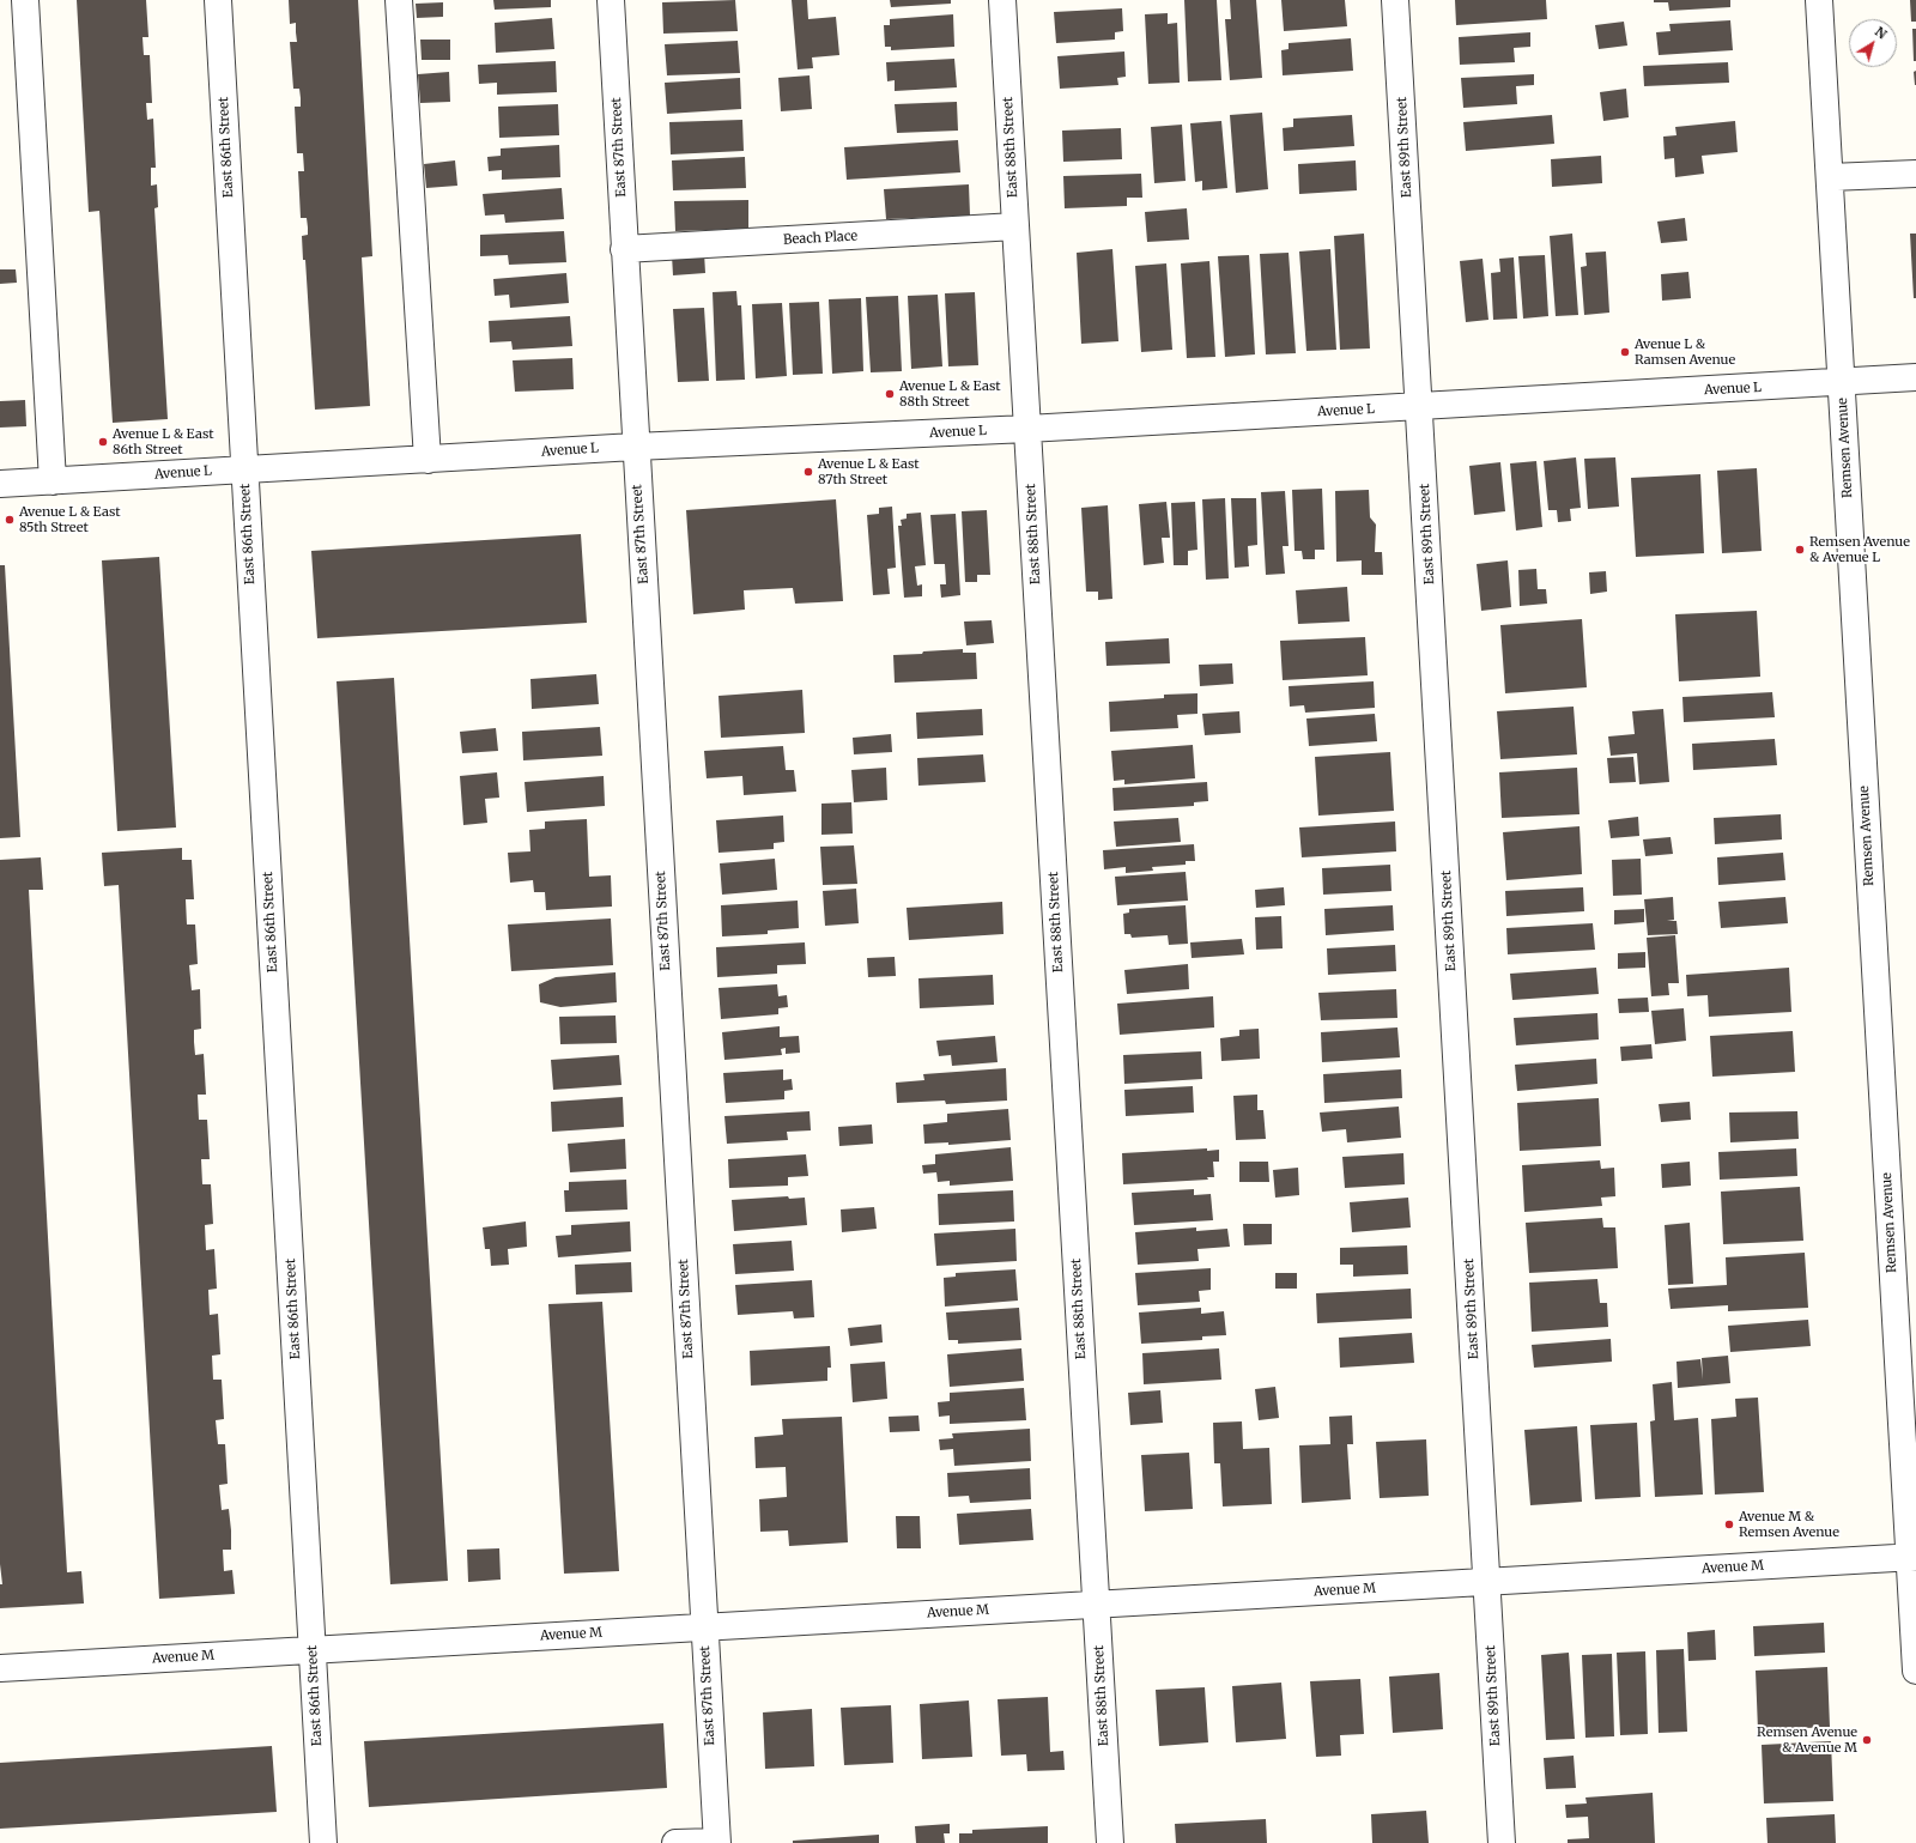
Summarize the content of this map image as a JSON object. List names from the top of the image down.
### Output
{
  "streets": {
    "street": [
      "East 86th Street",
      "East 87th Street",
      "East 88th Street",
      "East 89th Street",
      "Beach Place",
      "Avenue L",
      "Remsen Avenue",
      "Avenue M"
    ]
  },
  "crossings": [
    ["East 86th Street", "Avenue L"],
    ["East 86th Street", "Avenue M"],
    ["East 87th Street", "Beach Place"],
    ["East 87th Street", "Avenue L"],
    ["East 87th Street", "Avenue M"],
    ["East 88th Street", "Beach Place"],
    ["East 88th Street", "Avenue L"],
    ["East 88th Street", "Avenue M"],
    ["East 89th Street", "Avenue L"],
    ["East 89th Street", "Avenue M"],
    ["Avenue L", "Remsen Avenue"],
    ["Remsen Avenue", "Avenue M"]
  ],
  "places": [
    "Avenue L & Ramsen Avenue",
    "Avenue L & East 88th Street",
    "Avenue L & East 86th Street",
    "Avenue L & East 87th Street",
    "Avenue L & East 85th Street",
    "Remsen Avenue & Avenue L",
    "Avenue M & Remsen Avenue",
    "Remsen Avenue & Avenue M"
  ],
  "north": "top right"
}
